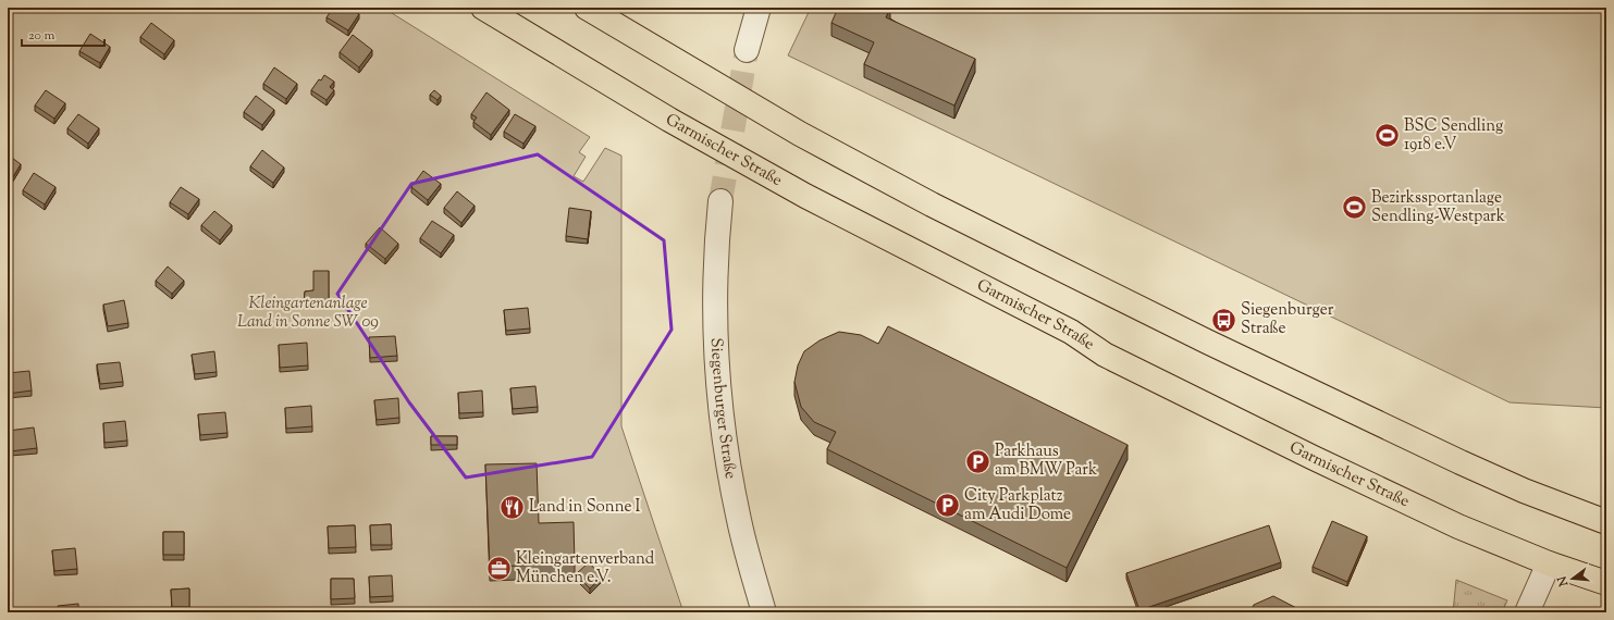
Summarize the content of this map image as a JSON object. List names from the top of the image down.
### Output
{
  "streets": {
    "highway": ["Garmischer Straße"],
    "street": ["Siegenburger Straße"]
  },
  "parks": ["Kleingartenanlage Land in Sonne SW 09"],
  "places": {
    "sports": ["BSC Sendling 1918 e.V", "Bezirkssportanlage Sendling-Westpark"],
    "bus stop": ["Siegenburger Straße"],
    "parking": ["Parkhaus am BMW Park", "City Parkplatz am Audi Dome"],
    "restaurant": ["Land in Sonne I"],
    "office": ["Kleingartenverband München e.V."]
  },
  "scale_bar": "20 m",
  "north": "left"
}
